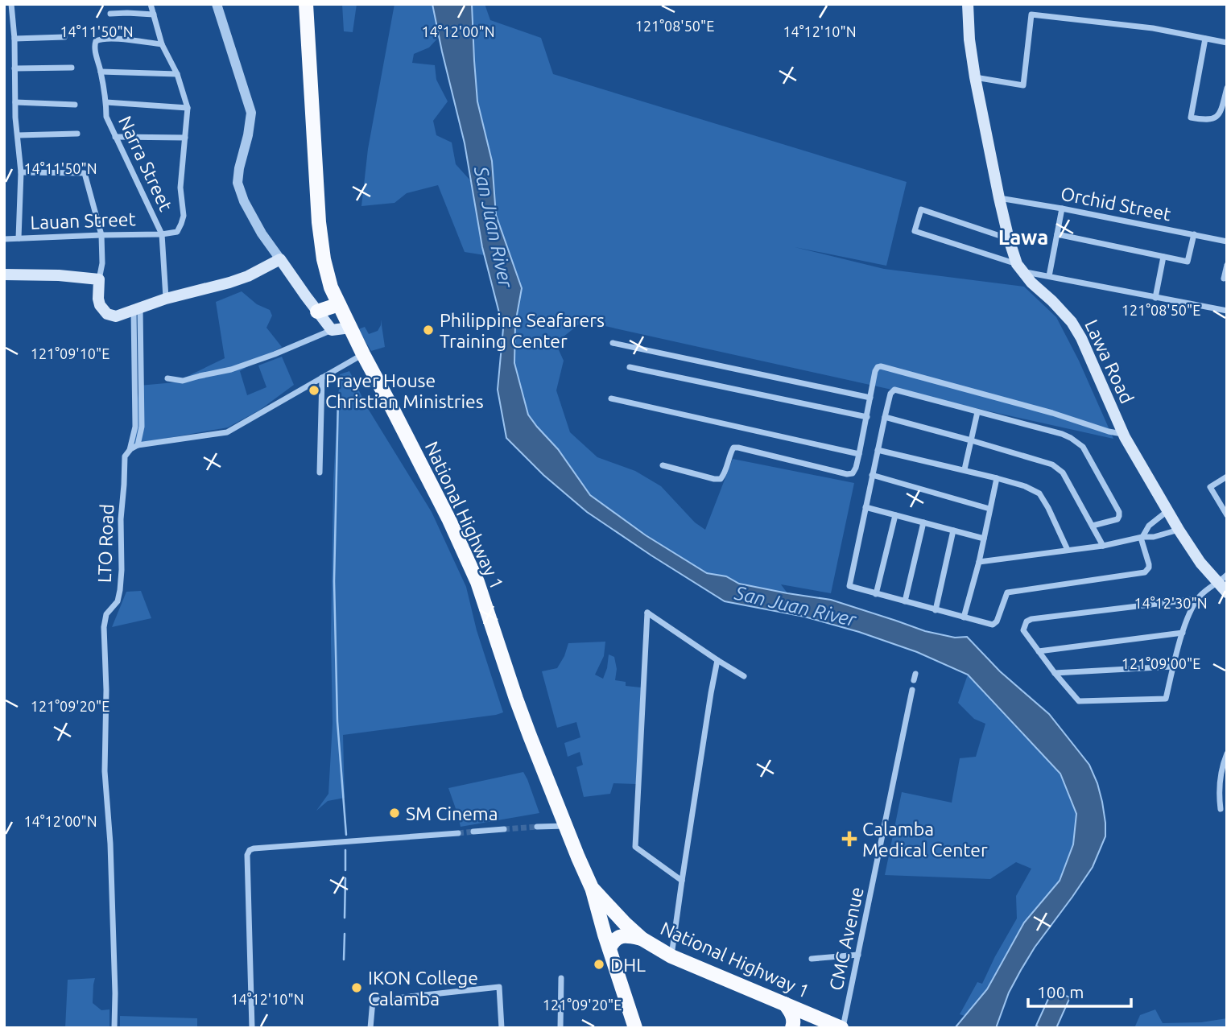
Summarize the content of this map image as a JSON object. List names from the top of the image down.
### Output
{
  "streets": {
    "highway": ["National Highway 1"],
    "main road": ["Lawa Road"],
    "street": [
      "Narra Street",
      "Orchid Street",
      "Lauan Street",
      "LTO Road",
      "CMC Avenue"
    ]
  },
  "crossings": [
    ["Narra Street", "Lauan Street"],
    ["Orchid Street", "Lawa Road"],
    ["National Highway 1", "CMC Avenue"]
  ],
  "districts": ["Lawa"],
  "water": ["San Juan River"],
  "places": {
    "other": [
      "Philippine Seafarers Training Center",
      "Prayer House Christian Ministries",
      "SM Cinema",
      "DHL",
      "IKON College Calamba"
    ],
    "health": ["Calamba Medical Center"]
  },
  "scale_bar": "100 m",
  "coordinates": [
    "121°08'50\"E",
    "14°11'50\"N",
    "14°12'00\"N",
    "14°12'10\"N",
    "121°09'10\"E",
    "14°12'30\"N",
    "121°09'00\"E",
    "121°09'20\"E"
  ]
}
